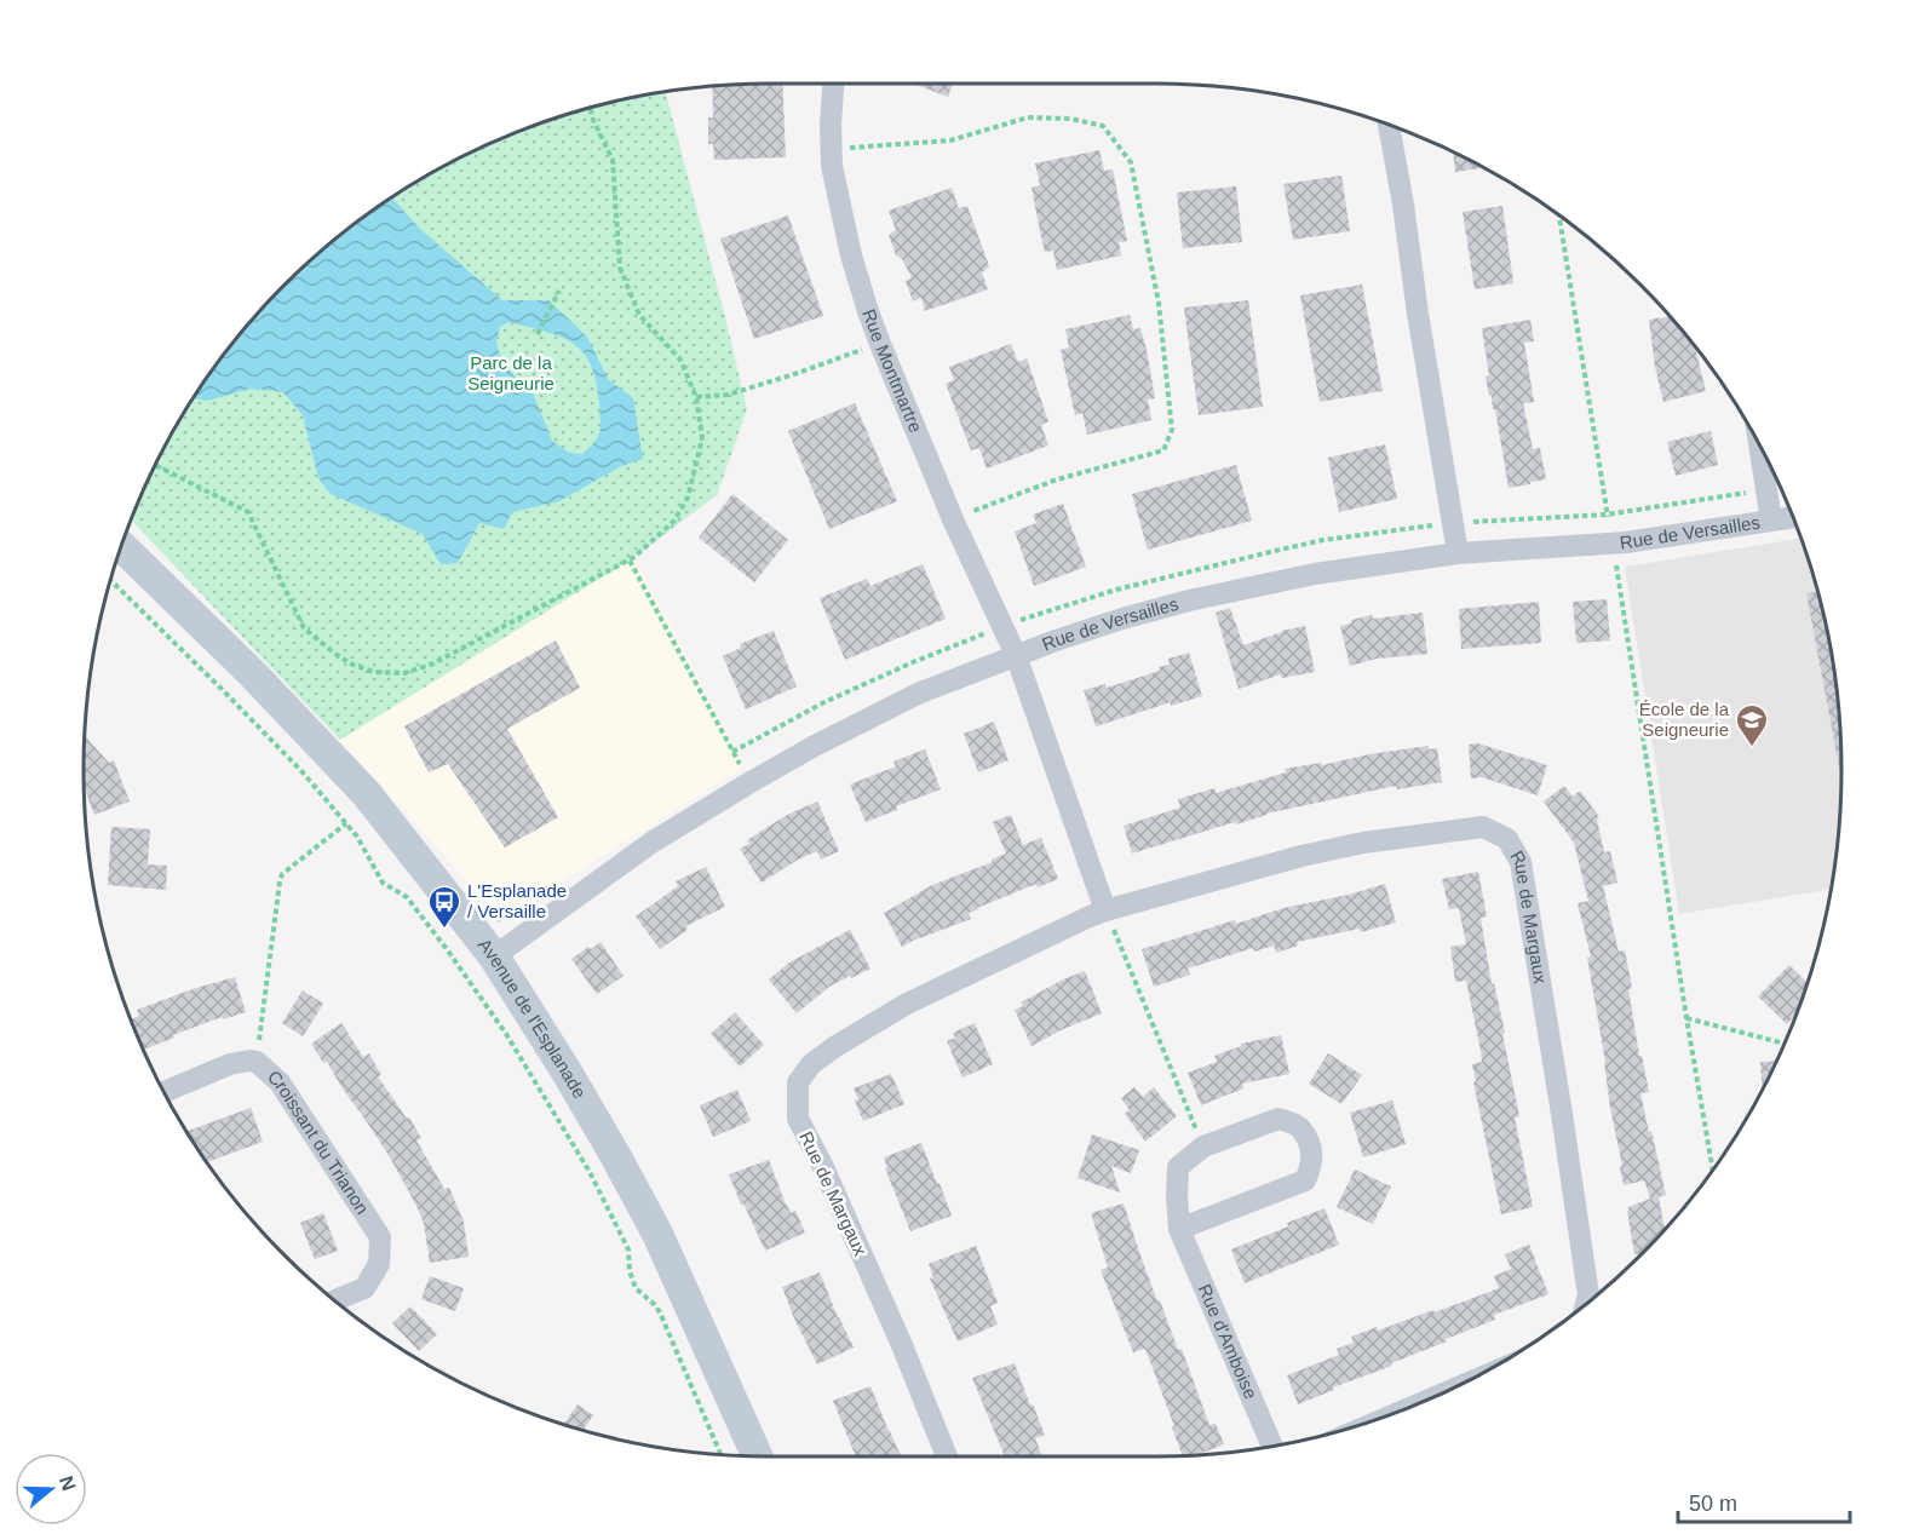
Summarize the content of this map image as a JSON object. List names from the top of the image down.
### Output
{
  "streets": {
    "street": [
      "Rue Montmartre",
      "Rue de Versailles",
      "Rue de Margaux",
      "Avenue de l'Esplanade",
      "Croissant du Trianon",
      "Rue d'Amboise"
    ]
  },
  "crossings": [
    ["Rue Montmartre", "Rue de Versailles"],
    ["Rue de Versailles", "Avenue de l'Esplanade"]
  ],
  "parks": ["Parc de la Seigneurie"],
  "places": {
    "school or university": ["École de la Seigneurie"],
    "bus stop": ["L'Esplanade / Versaille"]
  },
  "scale_bar": "50 m",
  "north": "right"
}
